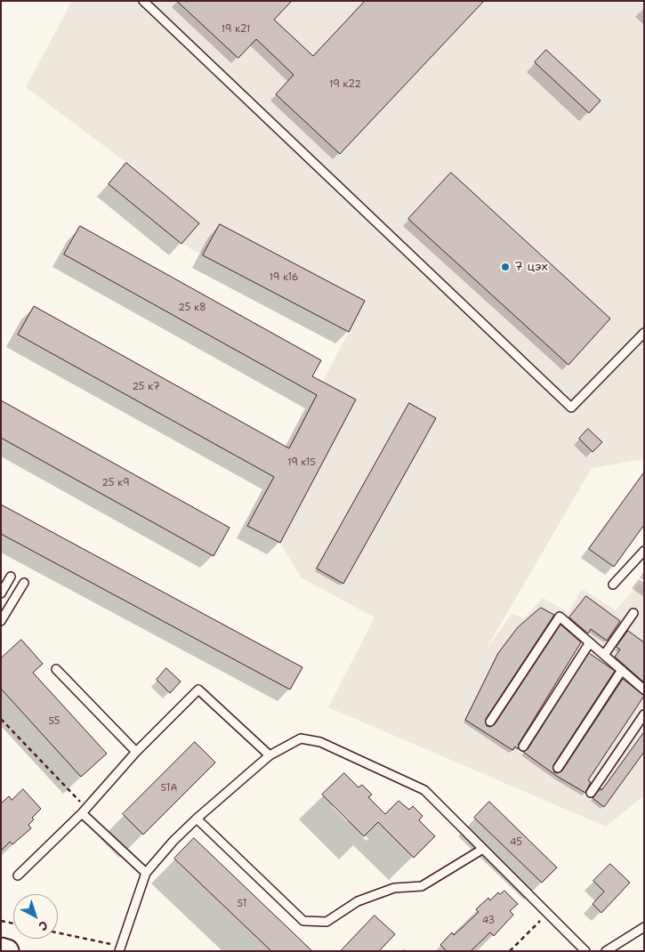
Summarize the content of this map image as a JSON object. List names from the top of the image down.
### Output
{
  "places": ["7 цэх"],
  "house_numbers": [
    "19 к21",
    "19 к22",
    "19 к16",
    "25 к8",
    "25 к7",
    "19 к15",
    "25 к9",
    "55",
    "51А",
    "45",
    "51",
    "43"
  ],
  "north": "bottom right"
}
